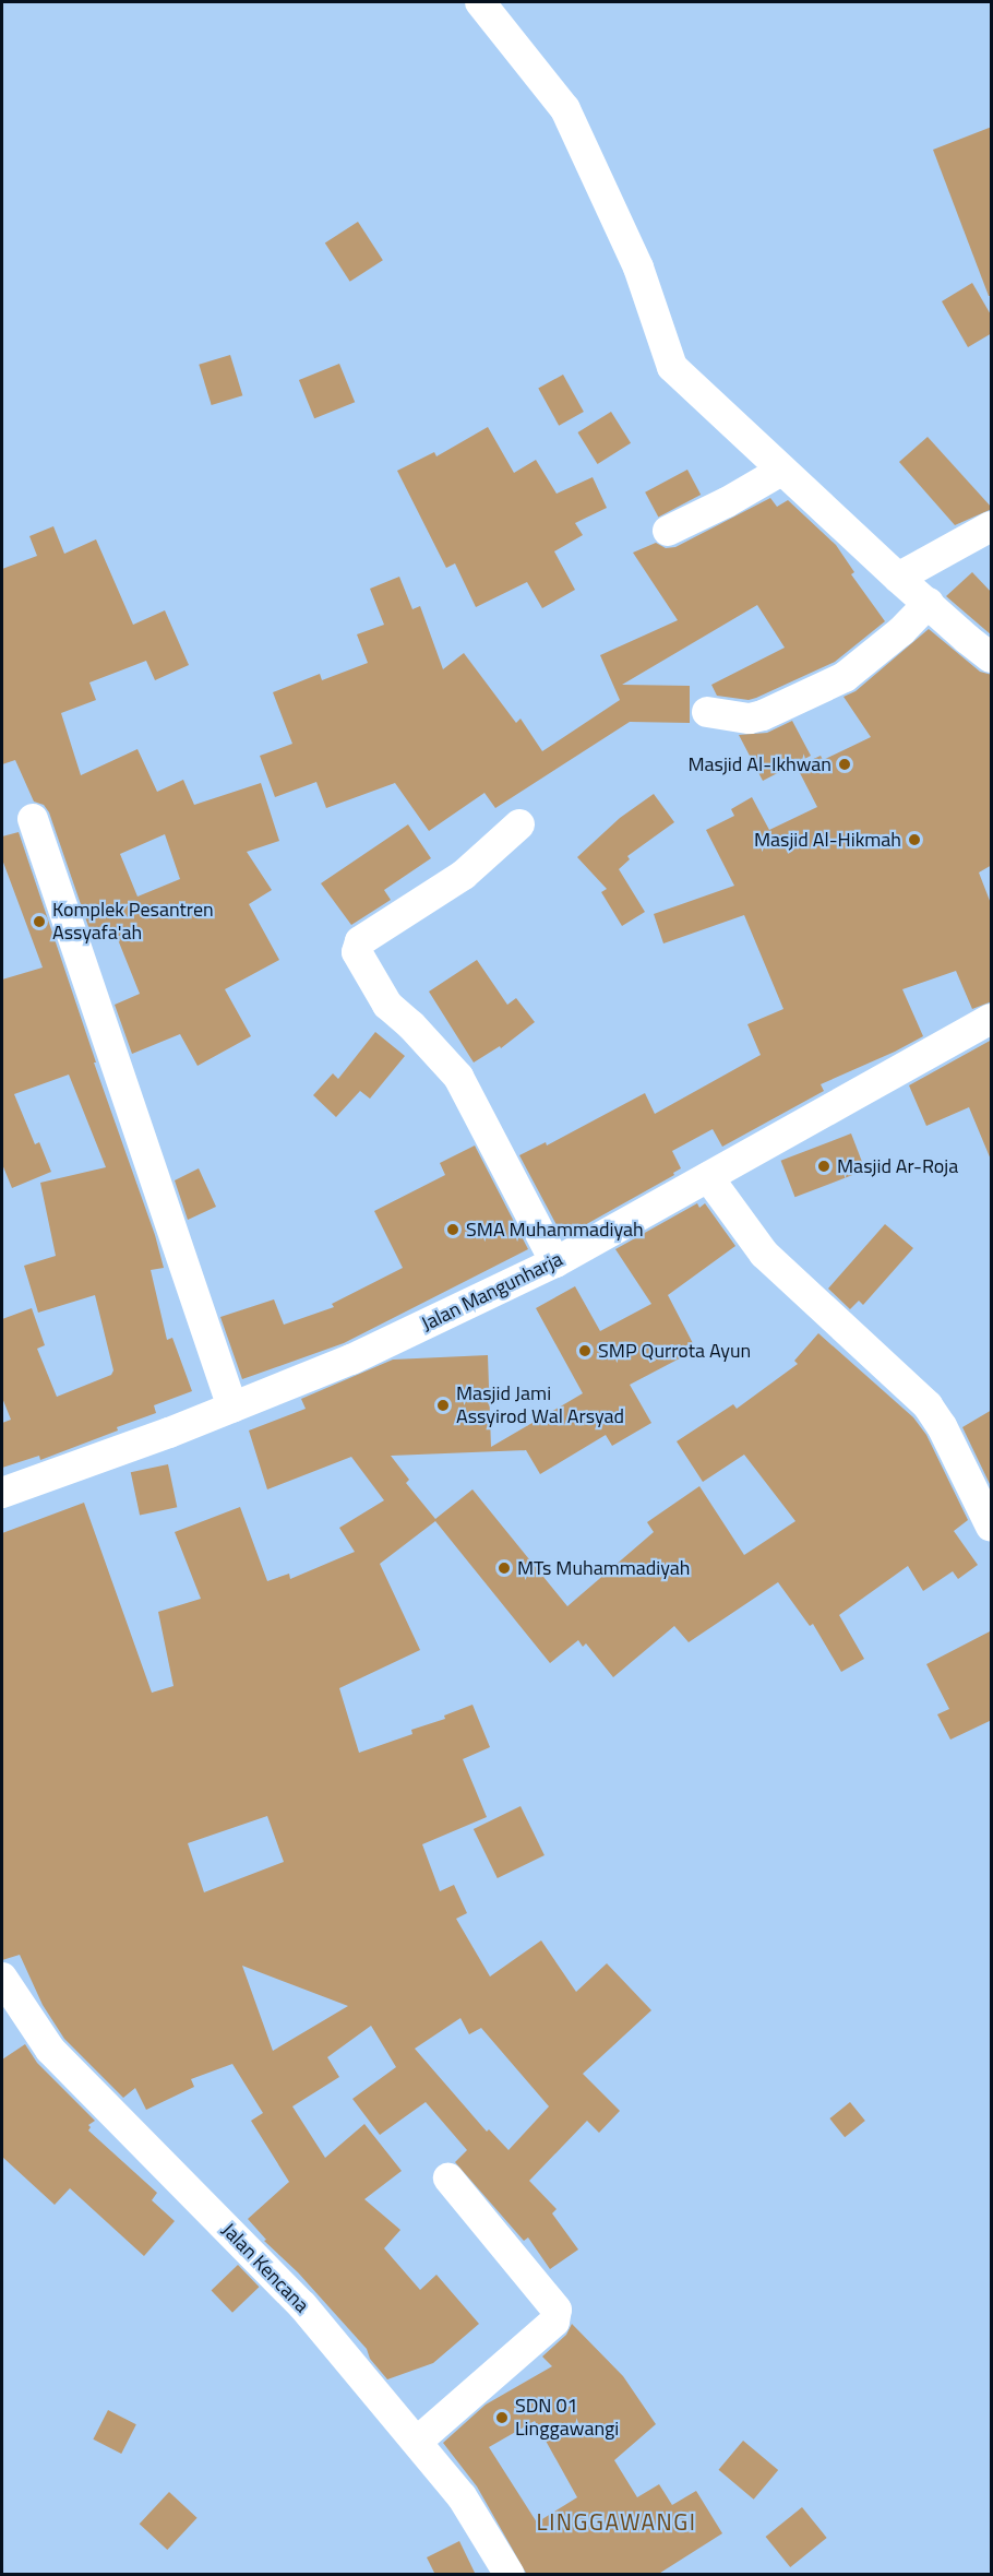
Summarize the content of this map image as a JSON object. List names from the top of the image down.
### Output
{
  "streets": {
    "street": ["Jalan Mangunharja", "Jalan Kencana"]
  },
  "districts": ["LINGGAWANGI"],
  "places": [
    "Masjid Al-Ikhwan",
    "Masjid Al-Hikmah",
    "Komplek Pesantren Assyafa'ah",
    "Masjid Ar-Roja",
    "SMA Muhammadiyah",
    "SMP Qurrota Ayun",
    "Masjid Jami Assyirod Wal Arsyad",
    "MTs Muhammadiyah",
    "SDN 01 Linggawangi"
  ]
}
